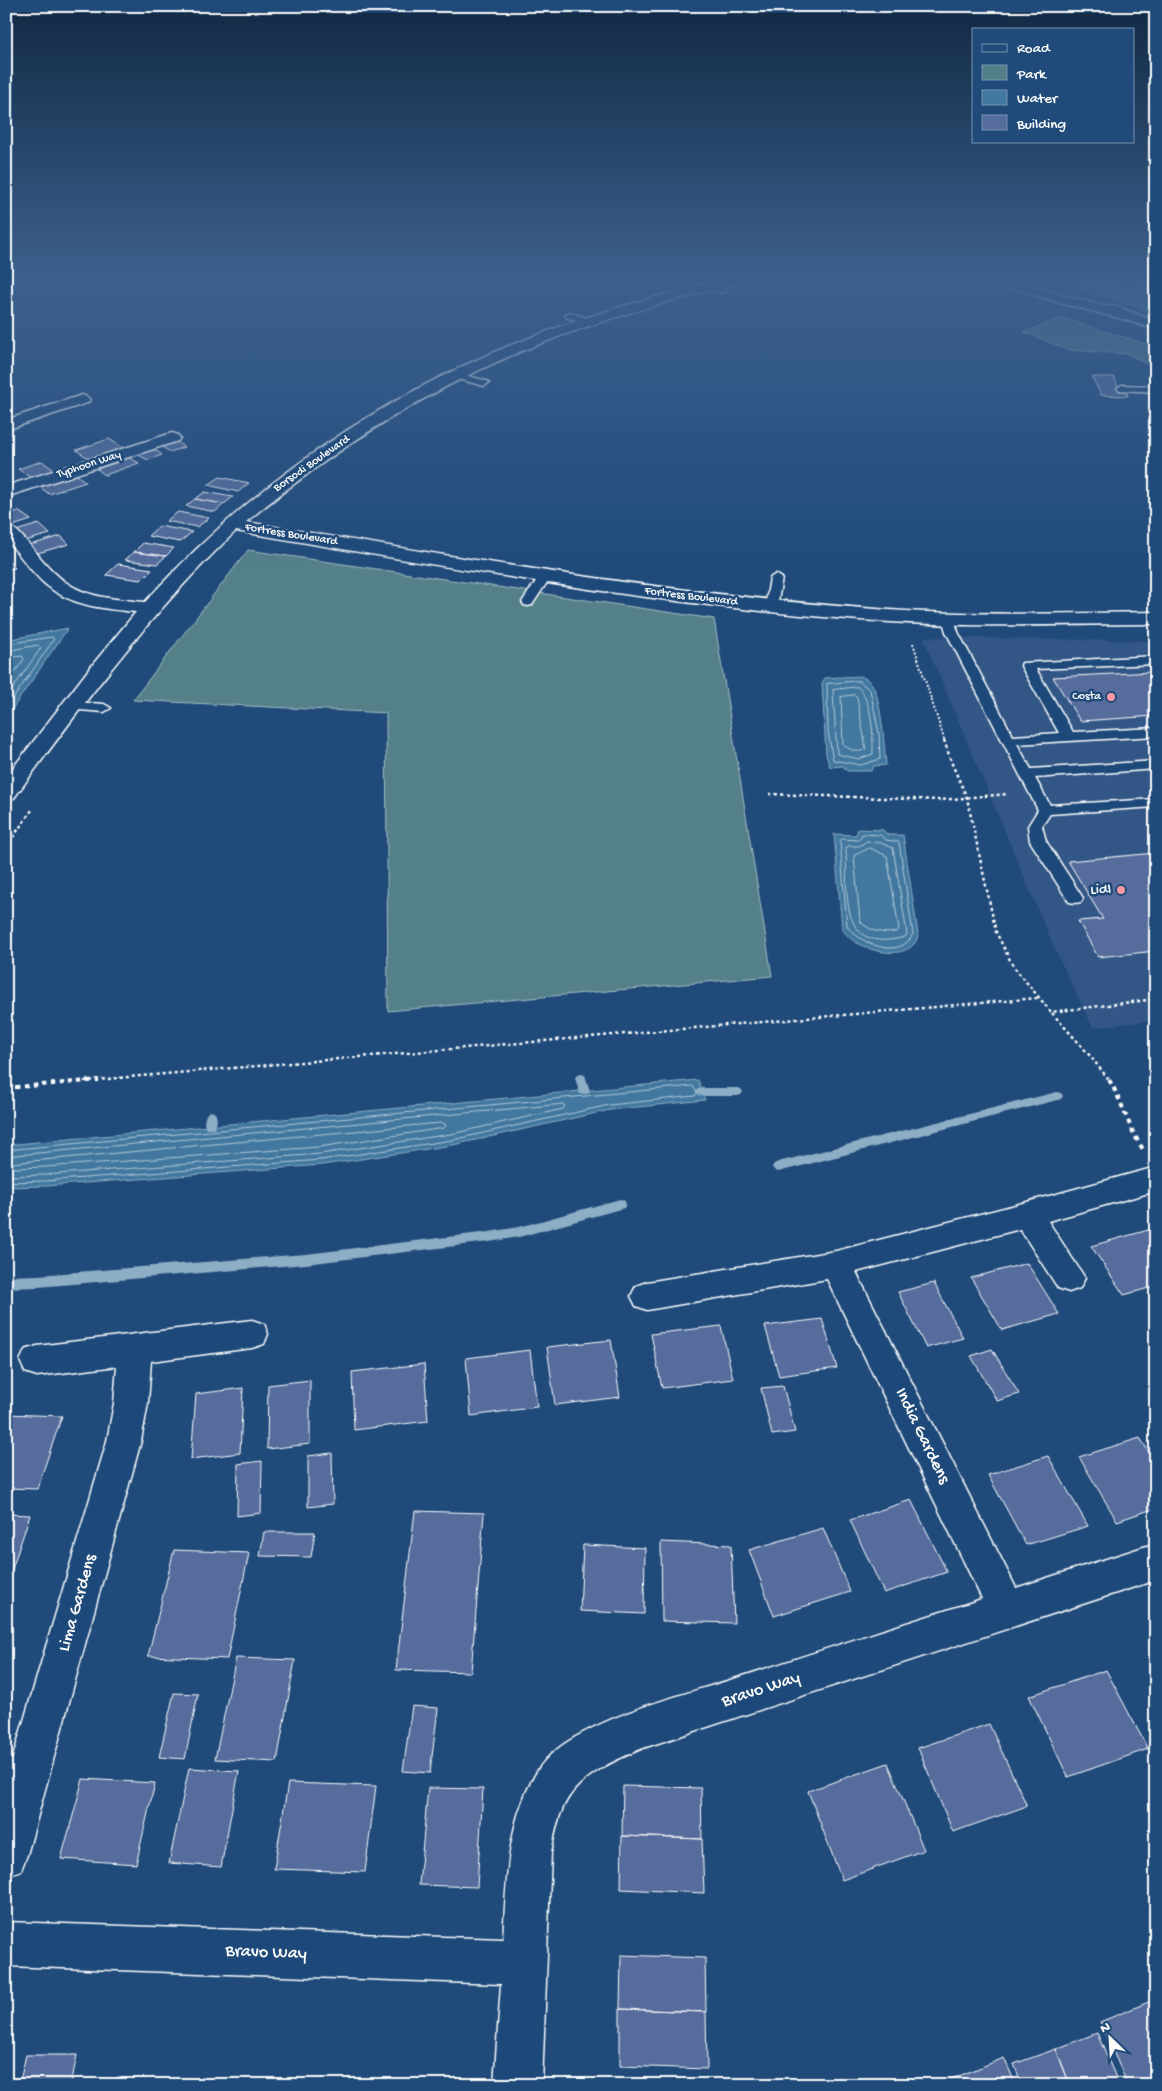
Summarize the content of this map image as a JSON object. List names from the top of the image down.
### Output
{
  "streets": {
    "street": [
      "Borsodi Boulevard",
      "Typhoon Way",
      "Fortress Boulevard",
      "India Gardens",
      "Lima Gardens",
      "Bravo Way"
    ]
  },
  "crossings": [
    ["Borsodi Boulevard", "Fortress Boulevard"],
    ["India Gardens", "Bravo Way"]
  ],
  "places": ["Costa", "Lidl"],
  "legend": [
    "Road",
    "Park",
    "Water",
    "Building"
  ],
  "north": "top left"
}
